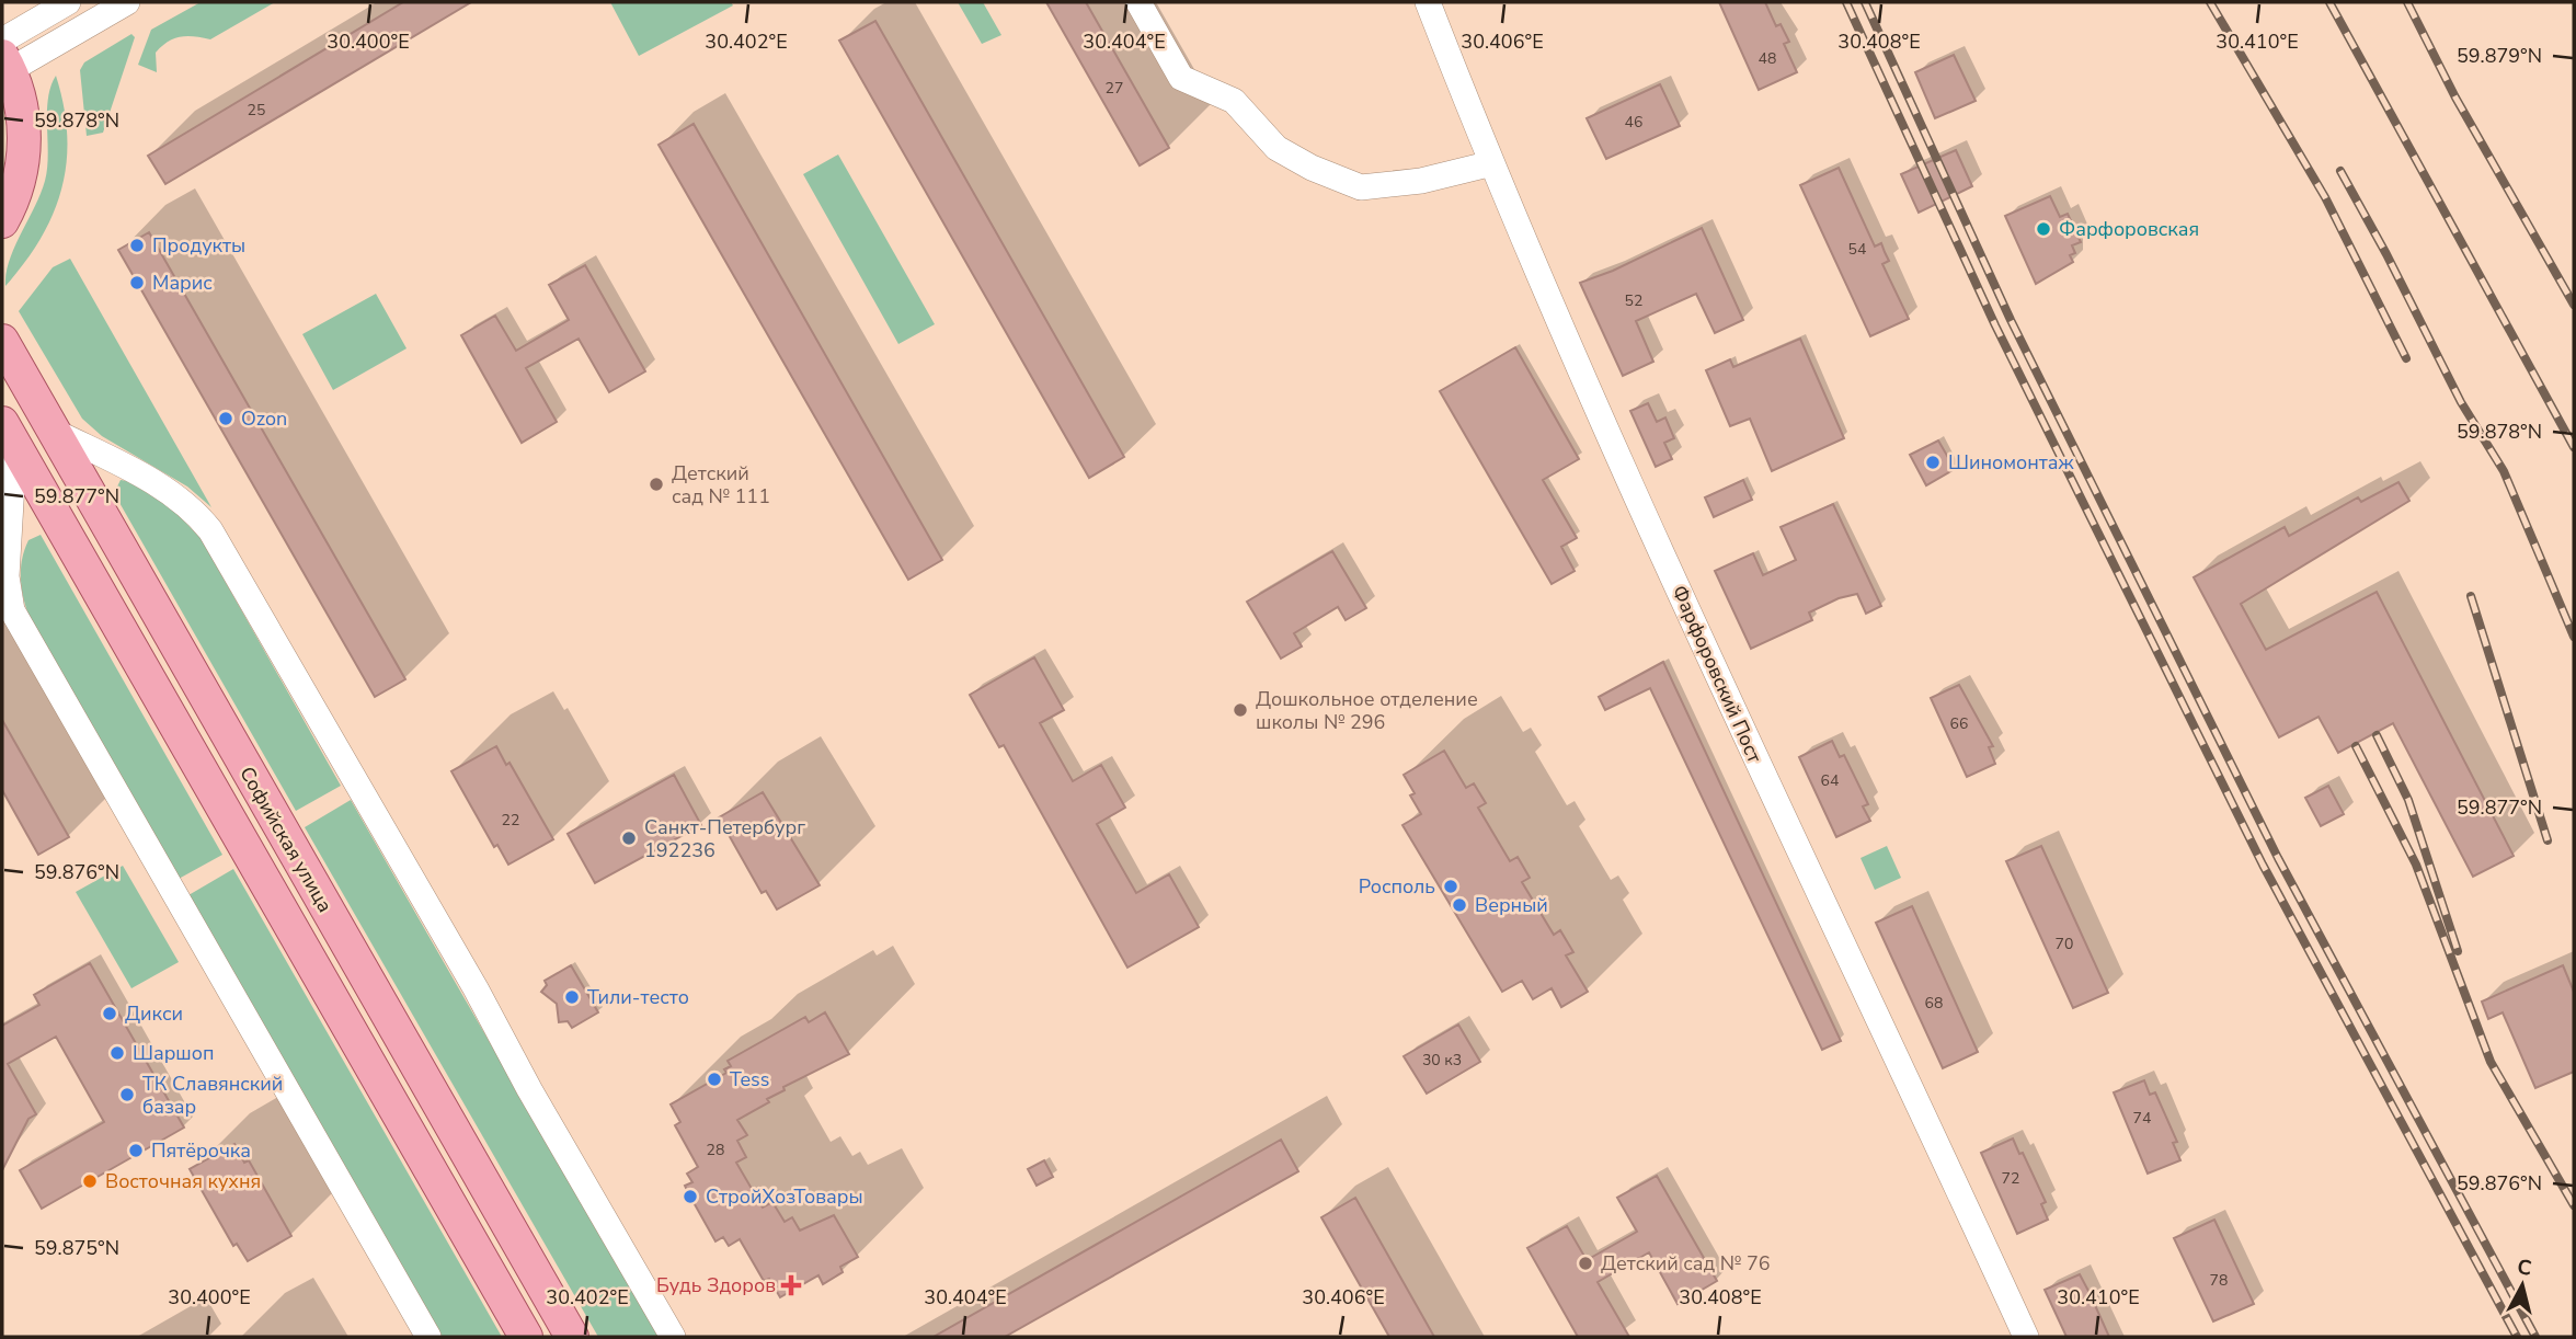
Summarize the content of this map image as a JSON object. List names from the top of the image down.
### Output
{
  "streets": {
    "main road": ["Софийская улица"],
    "street": ["Фарфоровский Пост"]
  },
  "places": {
    "other": [
      "Фарфоровская",
      "Продукты",
      "Марис",
      "Ozon",
      "Шиномонтаж",
      "Детский сад № 111",
      "Дошкольное отделение школы № 296",
      "Санкт-Петербург 192236",
      "Росполь",
      "Верный",
      "Тили-тесто",
      "Дикси",
      "Шаршоп",
      "Tess",
      "ТК Славянский базар",
      "Пятёрочка",
      "Восточная кухня",
      "СтройХозТовары",
      "Детский сад № 76"
    ],
    "health": ["Будь Здоров"]
  },
  "house_numbers": [
    "48",
    "27",
    "25",
    "46",
    "54",
    "52",
    "66",
    "64",
    "22",
    "70",
    "68",
    "30 к3",
    "74",
    "28",
    "72",
    "78"
  ],
  "north": "top",
  "coordinates": [
    "30.400°E",
    "30.402°E",
    "30.404°E",
    "30.406°E",
    "30.408°E",
    "30.410°E",
    "59.879°N",
    "59.878°N",
    "59.877°N",
    "59.876°N",
    "59.875°N"
  ]
}
